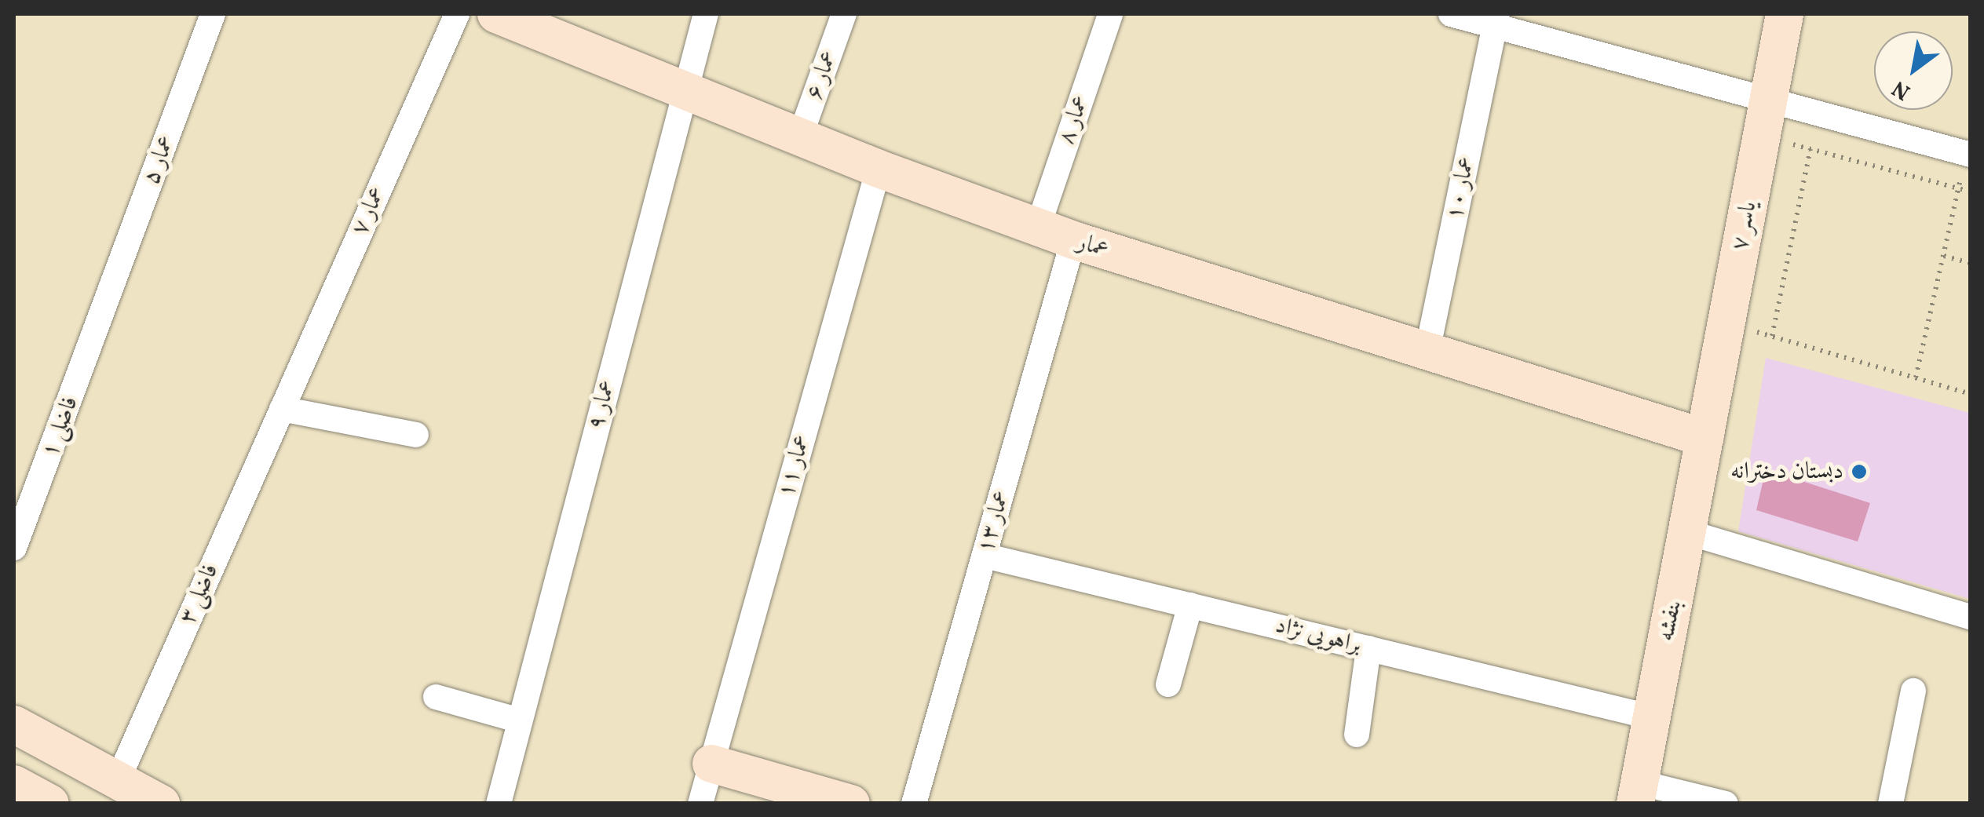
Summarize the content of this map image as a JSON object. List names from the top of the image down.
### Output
{
  "streets": {
    "street": [
      "عمار ۶",
      "عمار ۸",
      "عمار ۵",
      "عمار ۱۰",
      "عمار ۷",
      "یاسر ۷",
      "عمار",
      "عمار ۹",
      "فاضلی ۱",
      "عمار ۱۱",
      "عمار ۱۳",
      "فاضلی ۳",
      "بنفشه",
      "براهویی نژاد"
    ]
  },
  "crossings": [
    ["عمار ۶", "عمار"],
    ["عمار ۸", "عمار"],
    ["عمار ۵", "فاضلی ۱"],
    ["عمار ۱۰", "عمار"],
    ["عمار ۷", "فاضلی ۳"],
    ["یاسر ۷", "عمار"],
    ["یاسر ۷", "بنفشه"],
    ["عمار", "عمار ۹"],
    ["عمار", "عمار ۱۱"],
    ["عمار", "عمار ۱۳"],
    ["عمار", "بنفشه"],
    ["عمار ۱۳", "براهویی نژاد"],
    ["بنفشه", "براهویی نژاد"]
  ],
  "places": ["دبستان دخترانه"],
  "north": "bottom left"
}
